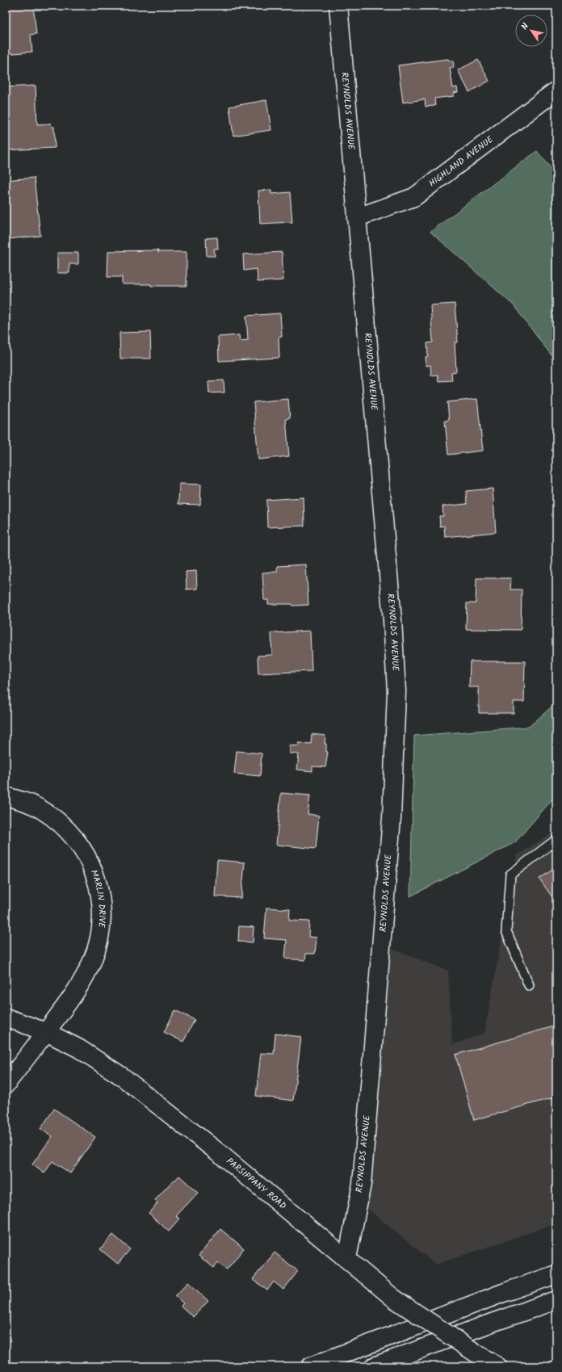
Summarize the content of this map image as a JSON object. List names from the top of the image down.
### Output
{
  "streets": {
    "street": [
      "REYNOLDS AVENUE",
      "HIGHLAND AVENUE",
      "MARLIN DRIVE",
      "PARSIPPANY ROAD"
    ]
  },
  "crossings": [
    ["REYNOLDS AVENUE", "HIGHLAND AVENUE"],
    ["REYNOLDS AVENUE", "PARSIPPANY ROAD"],
    ["MARLIN DRIVE", "PARSIPPANY ROAD"]
  ],
  "north": "top left"
}
